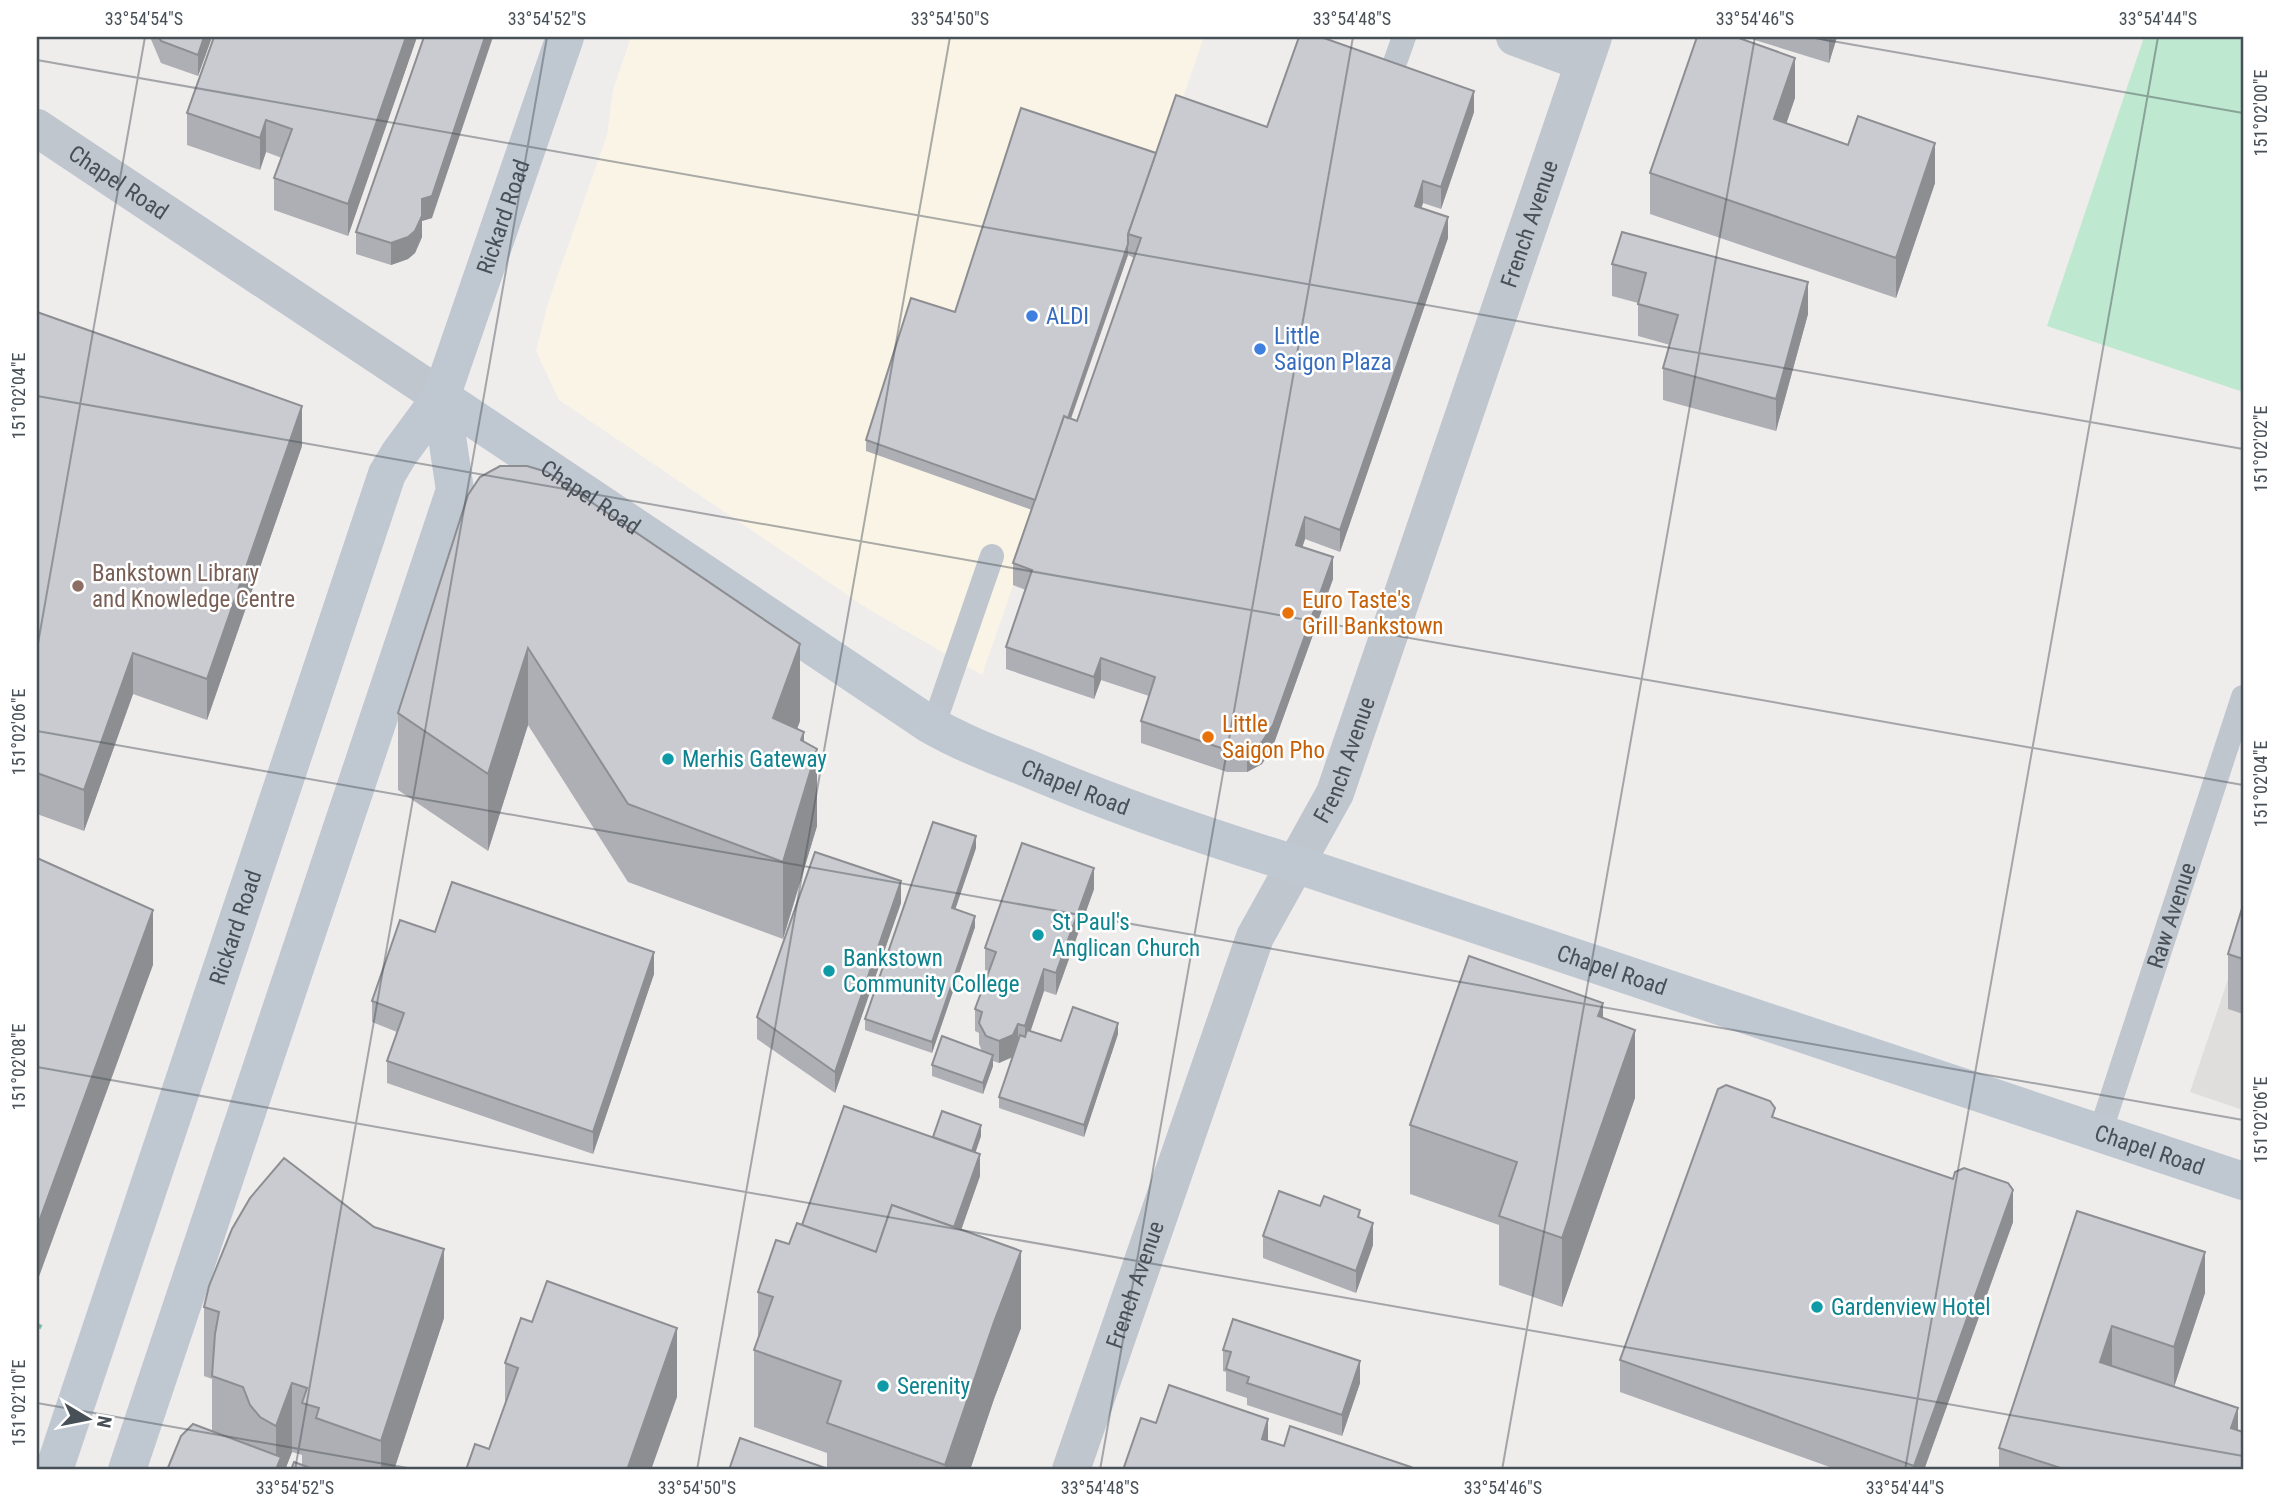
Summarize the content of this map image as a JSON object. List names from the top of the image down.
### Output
{
  "streets": {
    "main road": ["Chapel Road", "Rickard Road"],
    "street": ["French Avenue"],
    "lane": ["Raw Avenue"]
  },
  "crossings": [
    ["Chapel Road", "Rickard Road"],
    ["Chapel Road", "French Avenue"],
    ["Chapel Road", "Raw Avenue"]
  ],
  "places": [
    "ALDI",
    "Little Saigon Plaza",
    "Bankstown Library and Knowledge Centre",
    "Euro Taste's Grill Bankstown",
    "Little Saigon Pho",
    "Merhis Gateway",
    "St Paul's Anglican Church",
    "Bankstown Community College",
    "Gardenview Hotel",
    "Serenity"
  ],
  "north": "right",
  "coordinates": [
    "33°54'54\"S",
    "33°54'52\"S",
    "33°54'50\"S",
    "33°54'48\"S",
    "33°54'46\"S",
    "33°54'44\"S",
    "151°02'00\"E",
    "151°02'04\"E",
    "151°02'02\"E",
    "151°02'06\"E",
    "151°02'08\"E",
    "151°02'10\"E"
  ]
}
